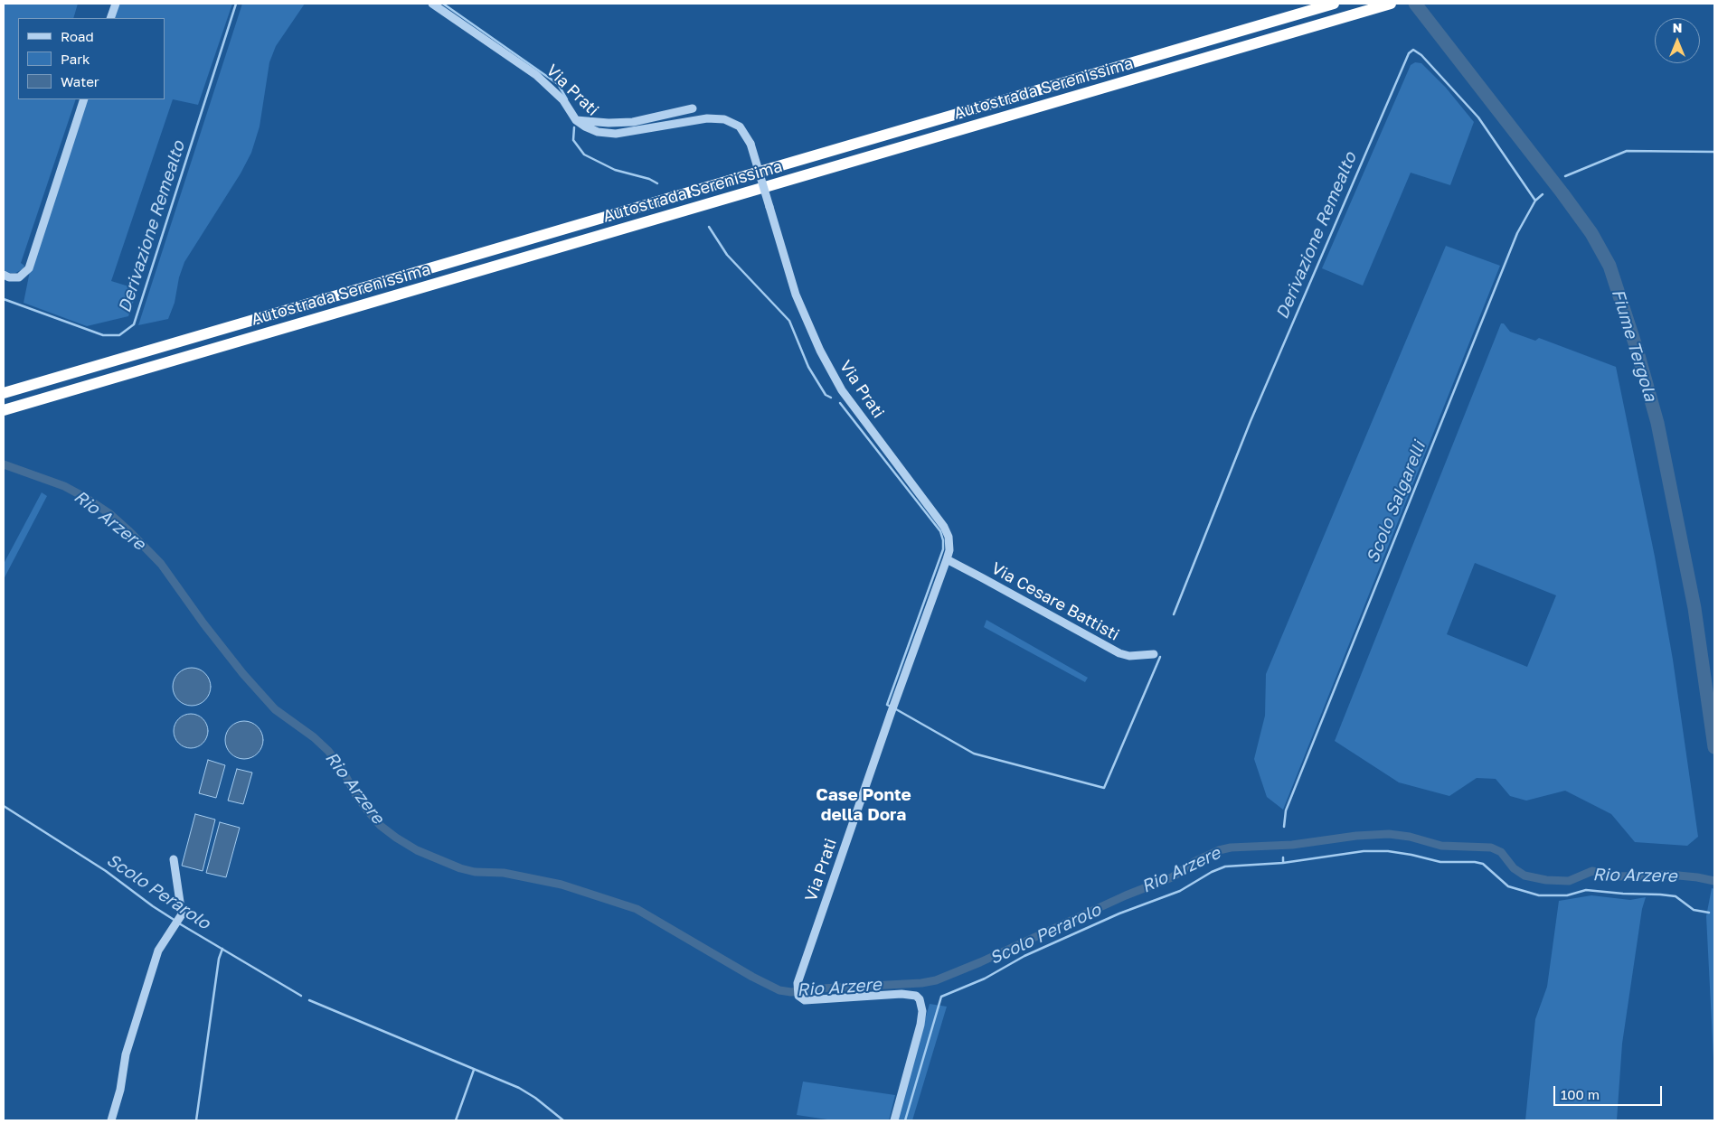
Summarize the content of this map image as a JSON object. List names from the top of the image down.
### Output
{
  "streets": {
    "highway": ["Autostrada Serenissima"],
    "street": ["Via Prati", "Via Cesare Battisti"]
  },
  "crossings": [
    ["Via Prati", "Via Cesare Battisti"]
  ],
  "districts": ["Case Ponte della Dora"],
  "water": [
    "Derivazione Remealto",
    "Fiume Tergola",
    "Scolo Salgarelli",
    "Rio Arzere",
    "Scolo Perarolo"
  ],
  "legend": ["Road", "Park", "Water"],
  "scale_bar": "100 m",
  "north": "top"
}
